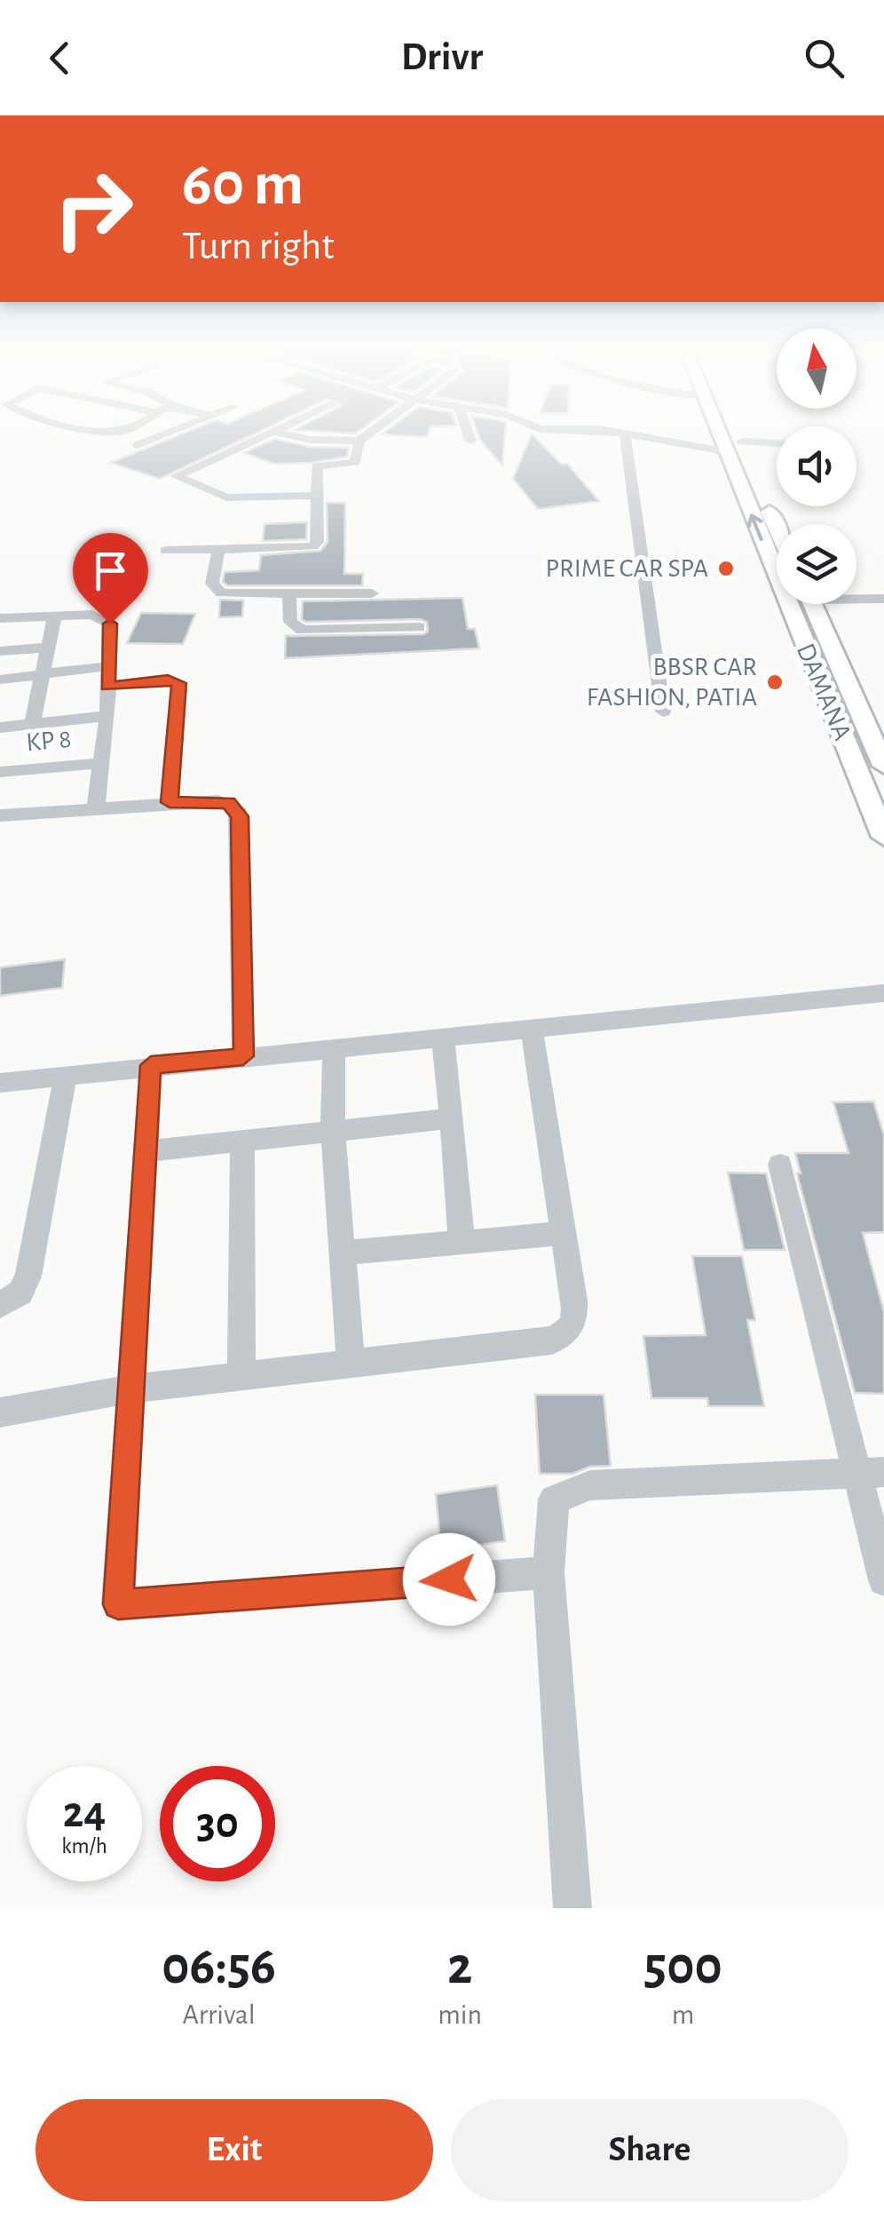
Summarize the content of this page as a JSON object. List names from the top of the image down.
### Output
{
  "streets": {
    "main road": ["DAMANA"],
    "street": ["KP 8"]
  },
  "places": ["PRIME CAR SPA", "BBSR CAR FASHION, PATIA"],
  "north": "top",
  "page": {
    "header": "Drivr",
    "turn": ["60 m", "Turn right"],
    "speed": "24 km/h",
    "limit": "30",
    "eta": [
      "06:56",
      "Arrival",
      "2",
      "min",
      "500",
      "m"
    ],
    "buttons": ["Exit", "Share"]
  }
}
